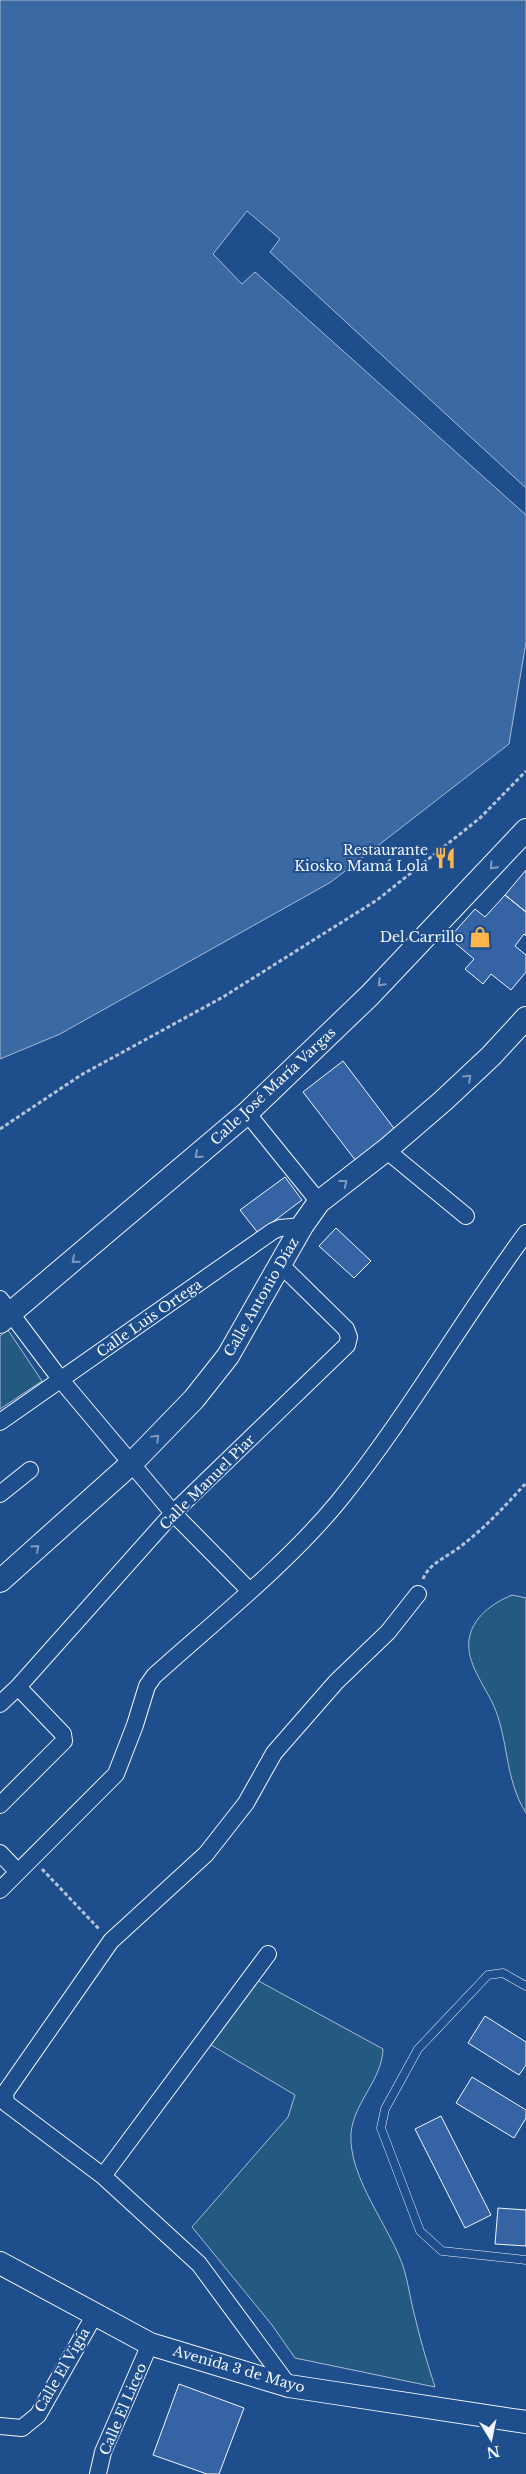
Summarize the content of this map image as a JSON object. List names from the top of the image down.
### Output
{
  "streets": {
    "street": [
      "Calle José María Vargas",
      "Calle Antonio Díaz",
      "Calle Luis Ortega",
      "Calle Manuel Piar",
      "Avenida 3 de Mayo",
      "Calle El Vigía",
      "Calle El Liceo"
    ]
  },
  "crossings": [
    ["Calle Antonio Díaz", "Calle Luis Ortega"],
    ["Calle Antonio Díaz", "Calle Manuel Piar"],
    ["Avenida 3 de Mayo", "Calle El Vigía"],
    ["Avenida 3 de Mayo", "Calle El Liceo"]
  ],
  "one_way": ["Calle José María Vargas"],
  "places": {
    "restaurant": ["Restaurante Kiosko Mamá Lola"],
    "shop": ["Del Carrillo"]
  },
  "north": "bottom"
}
